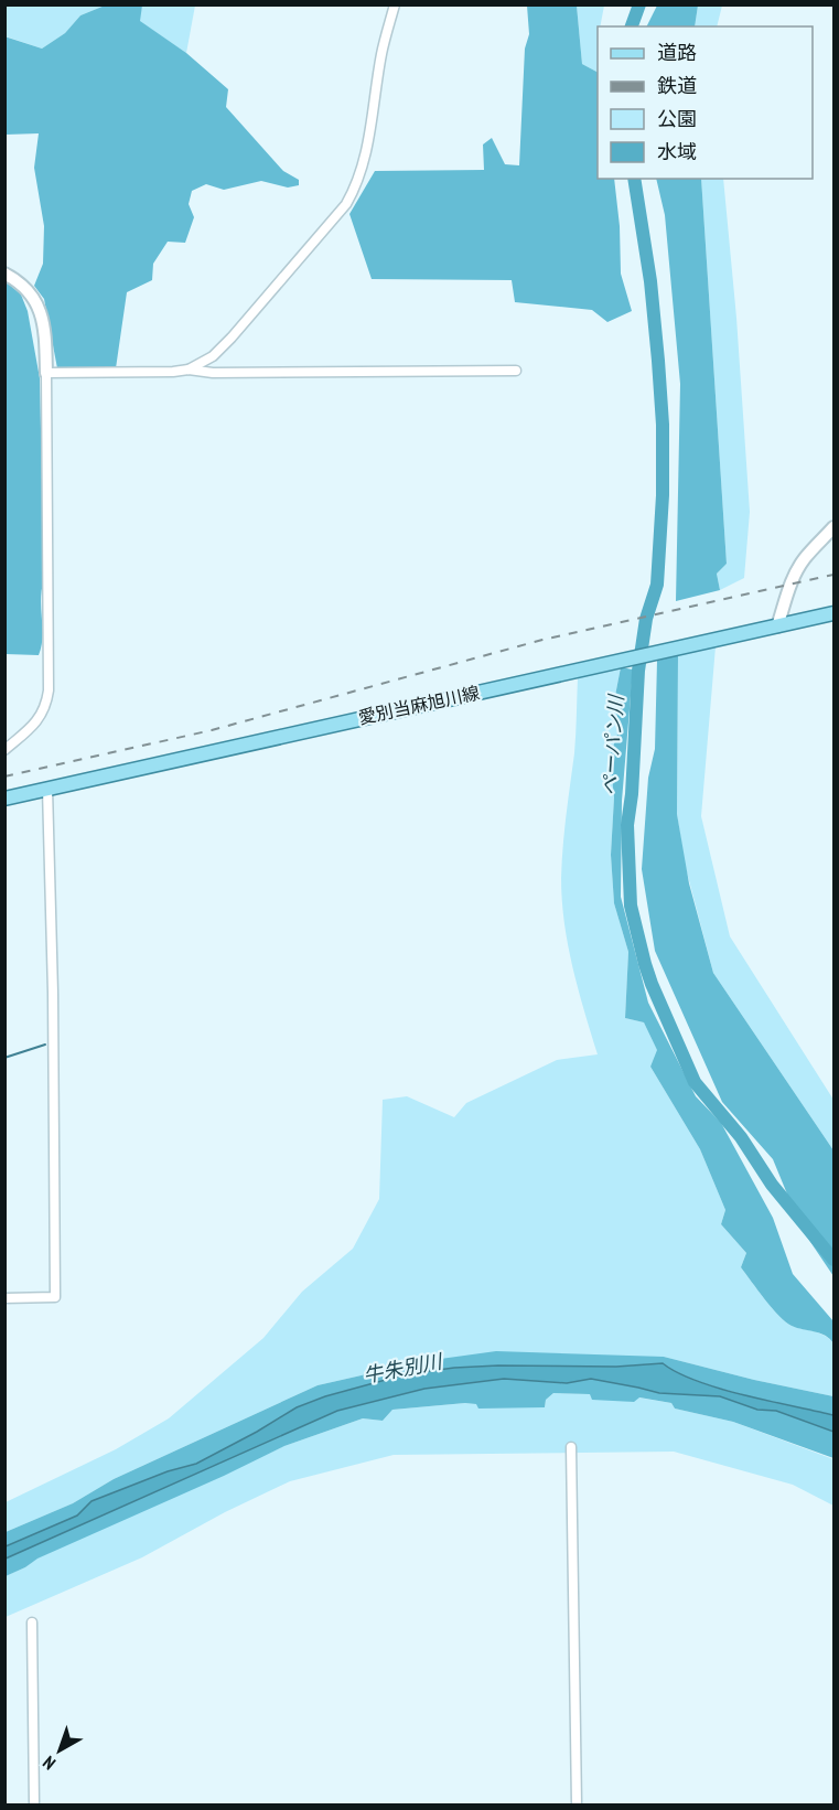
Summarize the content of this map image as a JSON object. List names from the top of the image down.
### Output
{
  "streets": {
    "main road": ["愛別当麻旭川線"]
  },
  "water": ["ペーパン川", "牛朱別川"],
  "legend": [
    "道路",
    "鉄道",
    "公園",
    "水域"
  ],
  "north": "bottom left"
}
